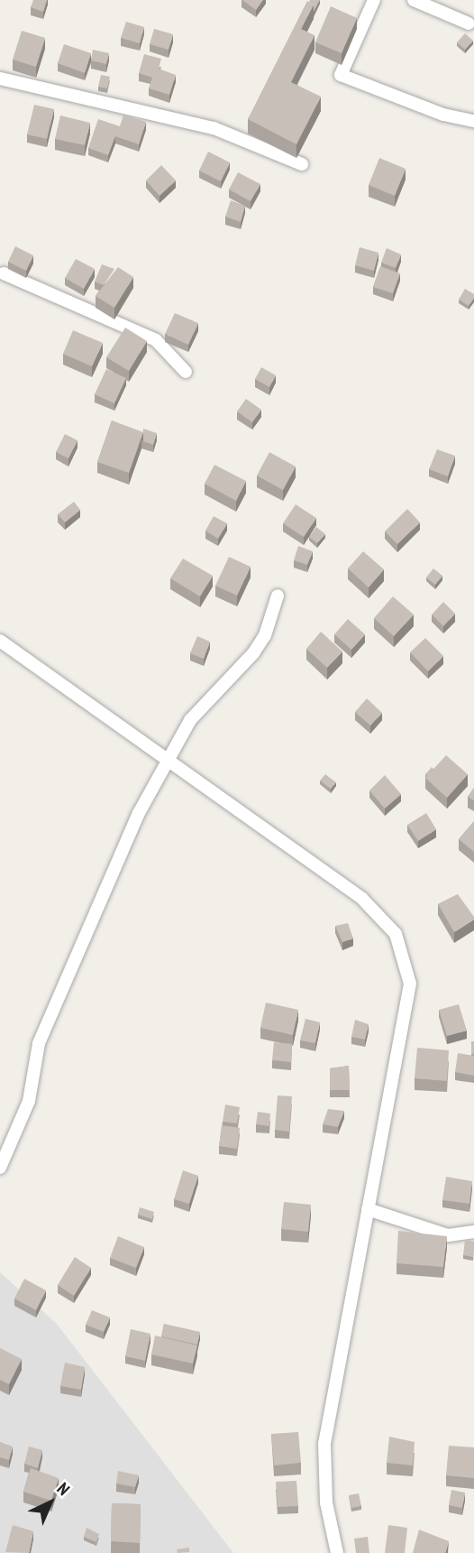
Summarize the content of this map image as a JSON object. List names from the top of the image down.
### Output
{
  "north": "top right"
}
